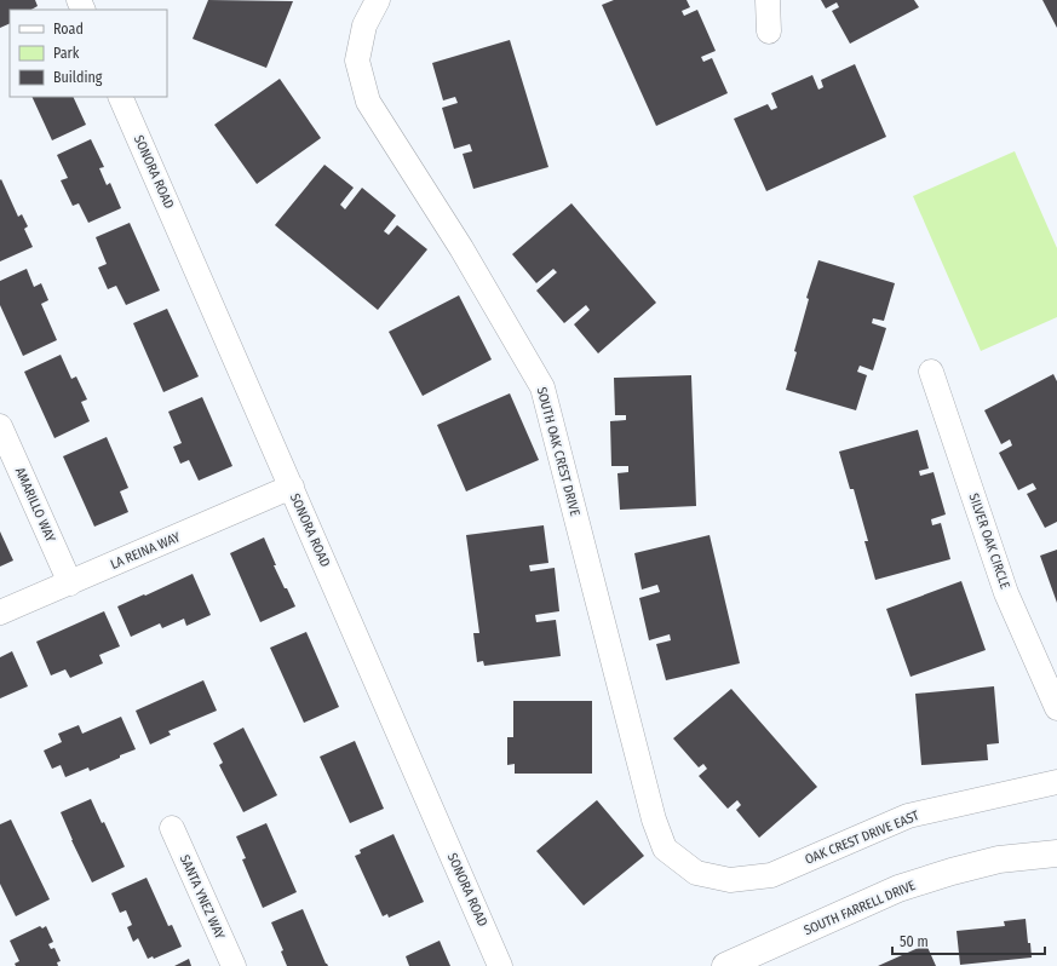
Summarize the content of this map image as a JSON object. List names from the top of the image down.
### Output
{
  "streets": {
    "street": [
      "SONORA ROAD",
      "SOUTH OAK CREST DRIVE",
      "AMARILLO WAY",
      "SILVER OAK CIRCLE",
      "LA REINA WAY",
      "OAK CREST DRIVE EAST",
      "SANTA YNEZ WAY",
      "SOUTH FARRELL DRIVE"
    ]
  },
  "crossings": [
    ["SONORA ROAD", "LA REINA WAY"],
    ["SOUTH OAK CREST DRIVE", "OAK CREST DRIVE EAST"],
    ["AMARILLO WAY", "LA REINA WAY"]
  ],
  "legend": ["Road", "Park", "Building"],
  "scale_bar": "50 m"
}
